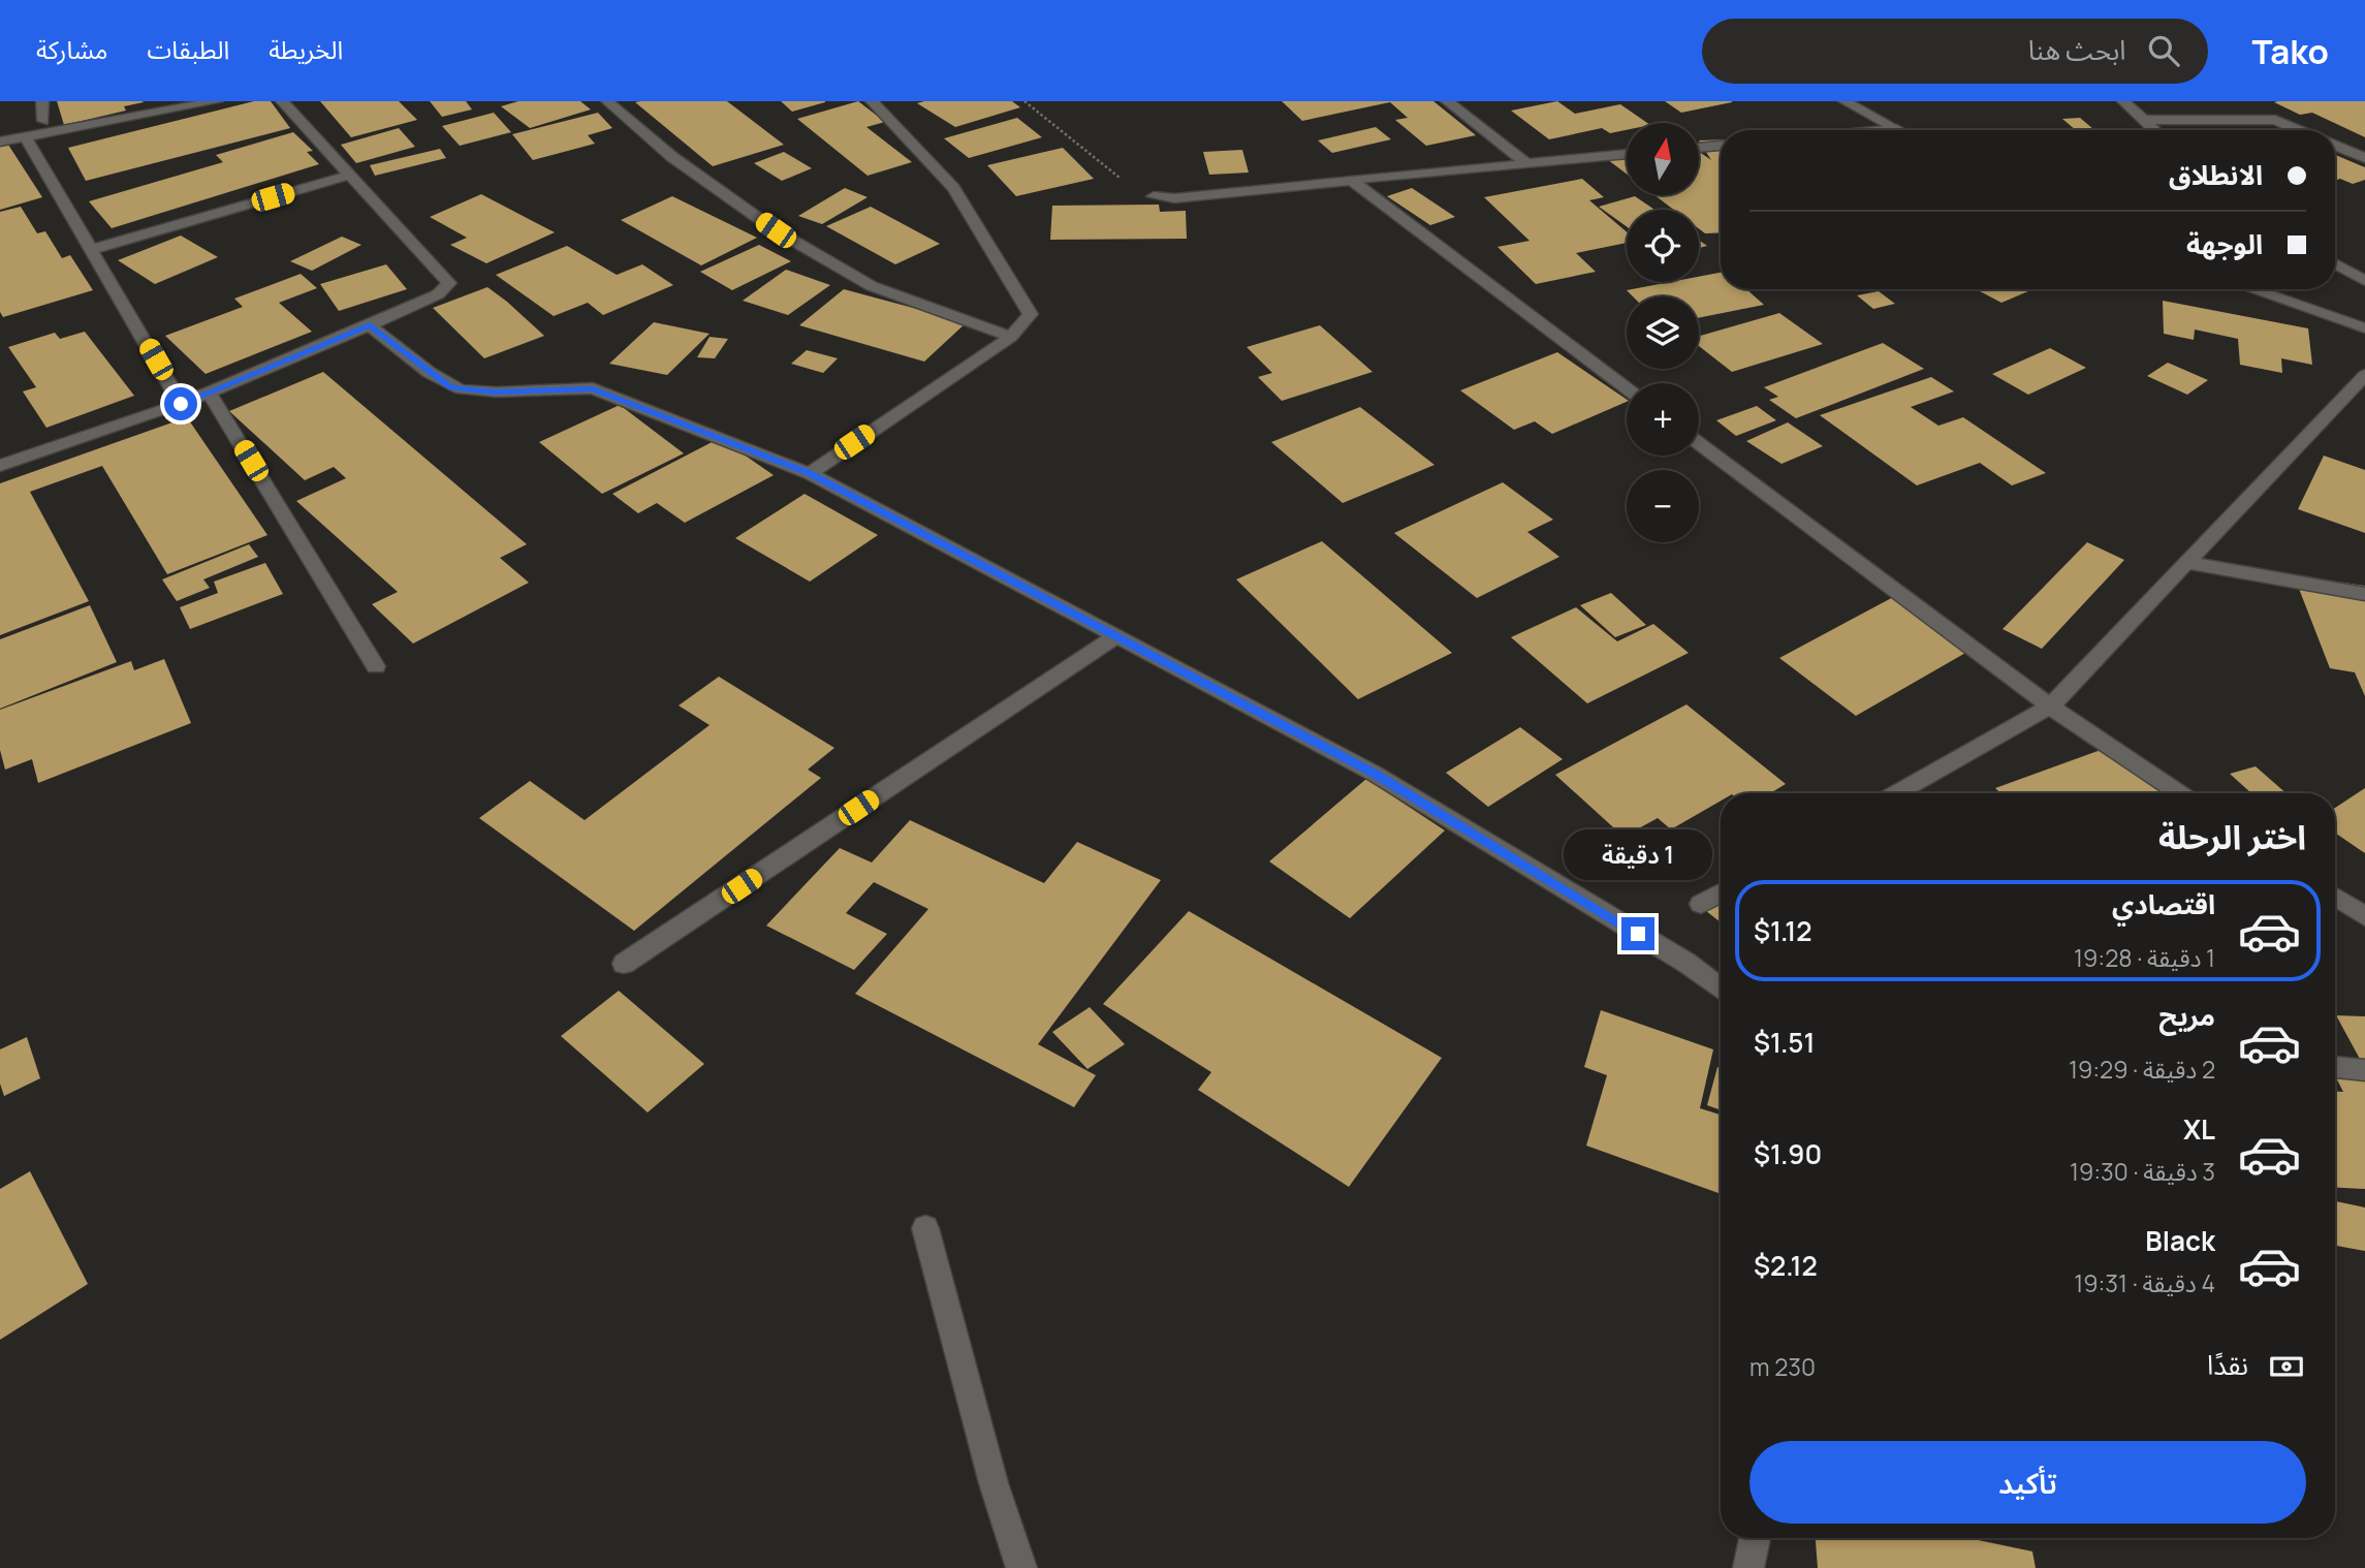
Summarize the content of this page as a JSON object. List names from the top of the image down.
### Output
{
  "north": "top",
  "page": {
    "header": "Tako",
    "search": "ابحث هنا",
    "nav": ["الخريطة", "الطبقات", "مشاركة"],
    "map_buttons": ["+", "−"],
    "banner": ["الانطلاق", "الوجهة"],
    "heading": "اختر الرحلة",
    "bubble": "1 دقيقة",
    "list": [
      {
        "name": "اقتصادي",
        "note": "1 دقيقة · 19:28",
        "value": "$1.12"
      },
      {
        "name": "مريح",
        "note": "2 دقيقة · 19:29",
        "value": "$1.51"
      },
      {
        "name": "XL",
        "note": "3 دقيقة · 19:30",
        "value": "$1.90"
      },
      {
        "name": "Black",
        "note": "4 دقيقة · 19:31",
        "value": "$2.12"
      }
    ],
    "pay": ["نقدًا", "230 m"],
    "buttons": "تأكيد"
  }
}
